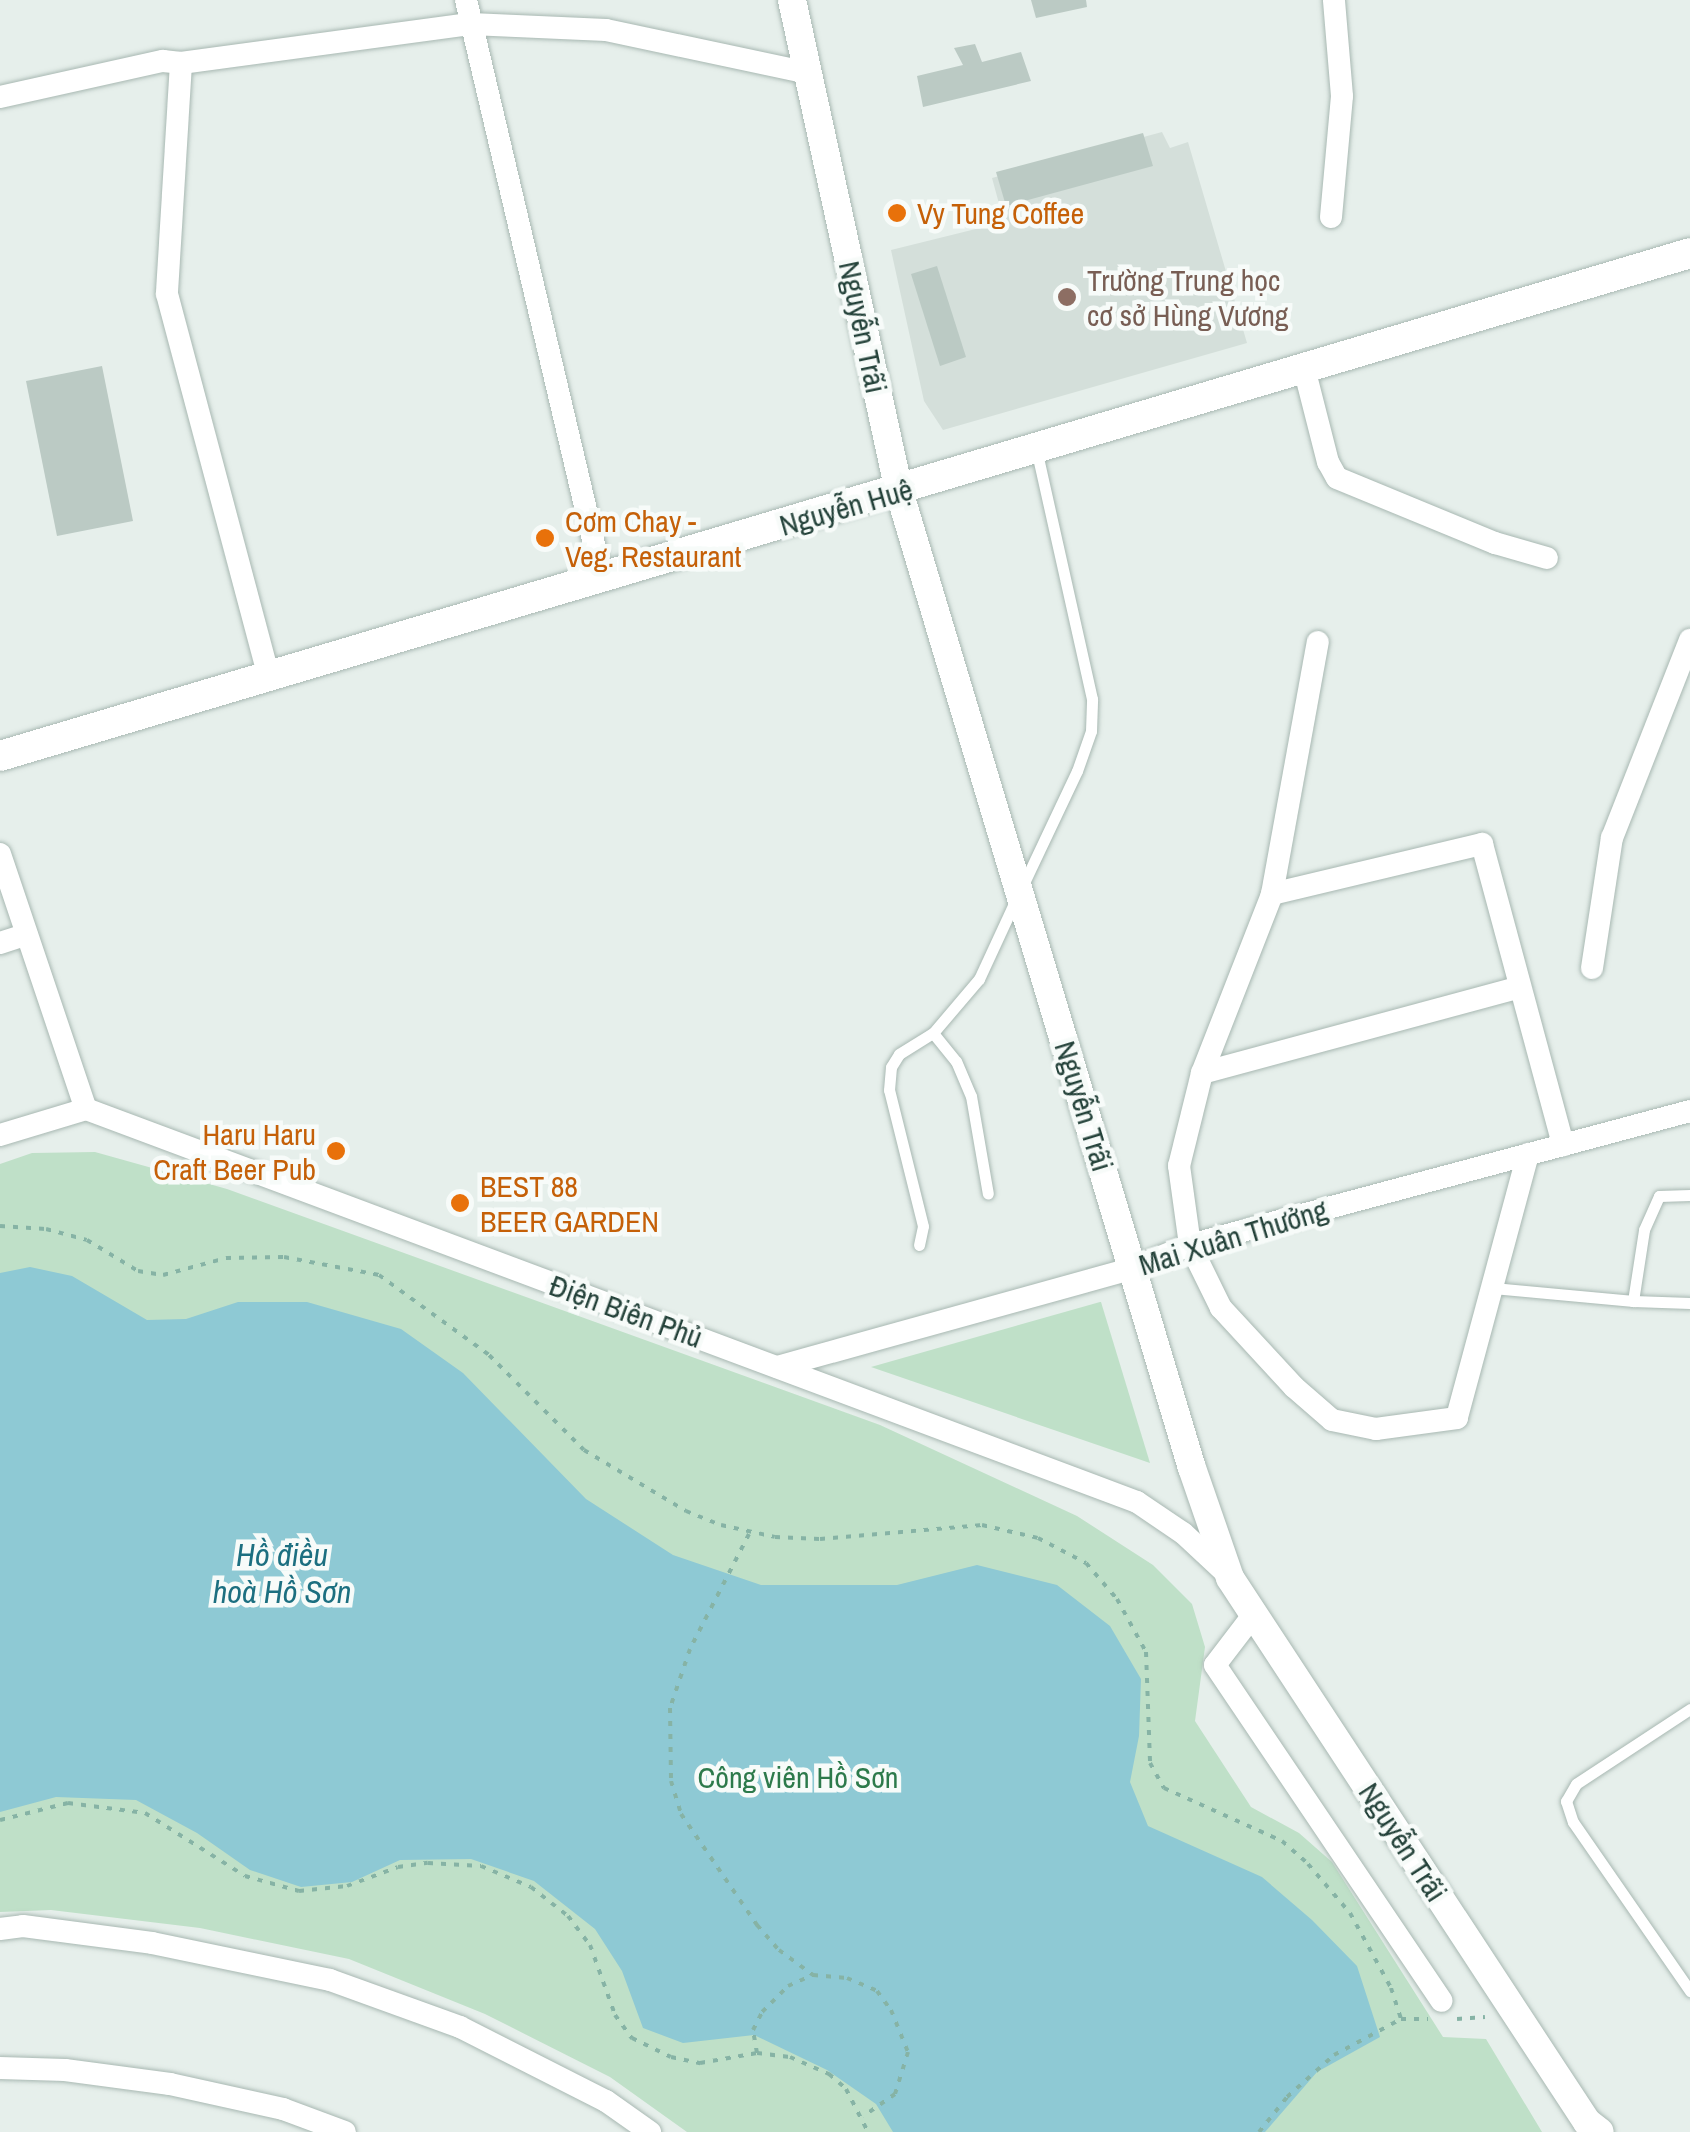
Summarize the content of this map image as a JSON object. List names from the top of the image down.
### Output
{
  "streets": {
    "main road": ["Nguyễn Huệ"],
    "street": ["Nguyễn Trãi", "Mai Xuân Thưởng", "Điện Biên Phủ"]
  },
  "crossings": [
    ["Nguyễn Trãi", "Nguyễn Huệ"],
    ["Nguyễn Trãi", "Mai Xuân Thưởng"],
    ["Nguyễn Trãi", "Điện Biên Phủ"],
    ["Mai Xuân Thưởng", "Điện Biên Phủ"]
  ],
  "water": ["Hồ điều hoà Hồ Sơn"],
  "parks": ["Công viên Hồ Sơn"],
  "places": [
    "Vy Tung Coffee",
    "Trường Trung học cơ sở Hùng Vương",
    "Cơm Chay - Veg. Restaurant",
    "Haru Haru Craft Beer Pub",
    "BEST 88 BEER GARDEN"
  ]
}
